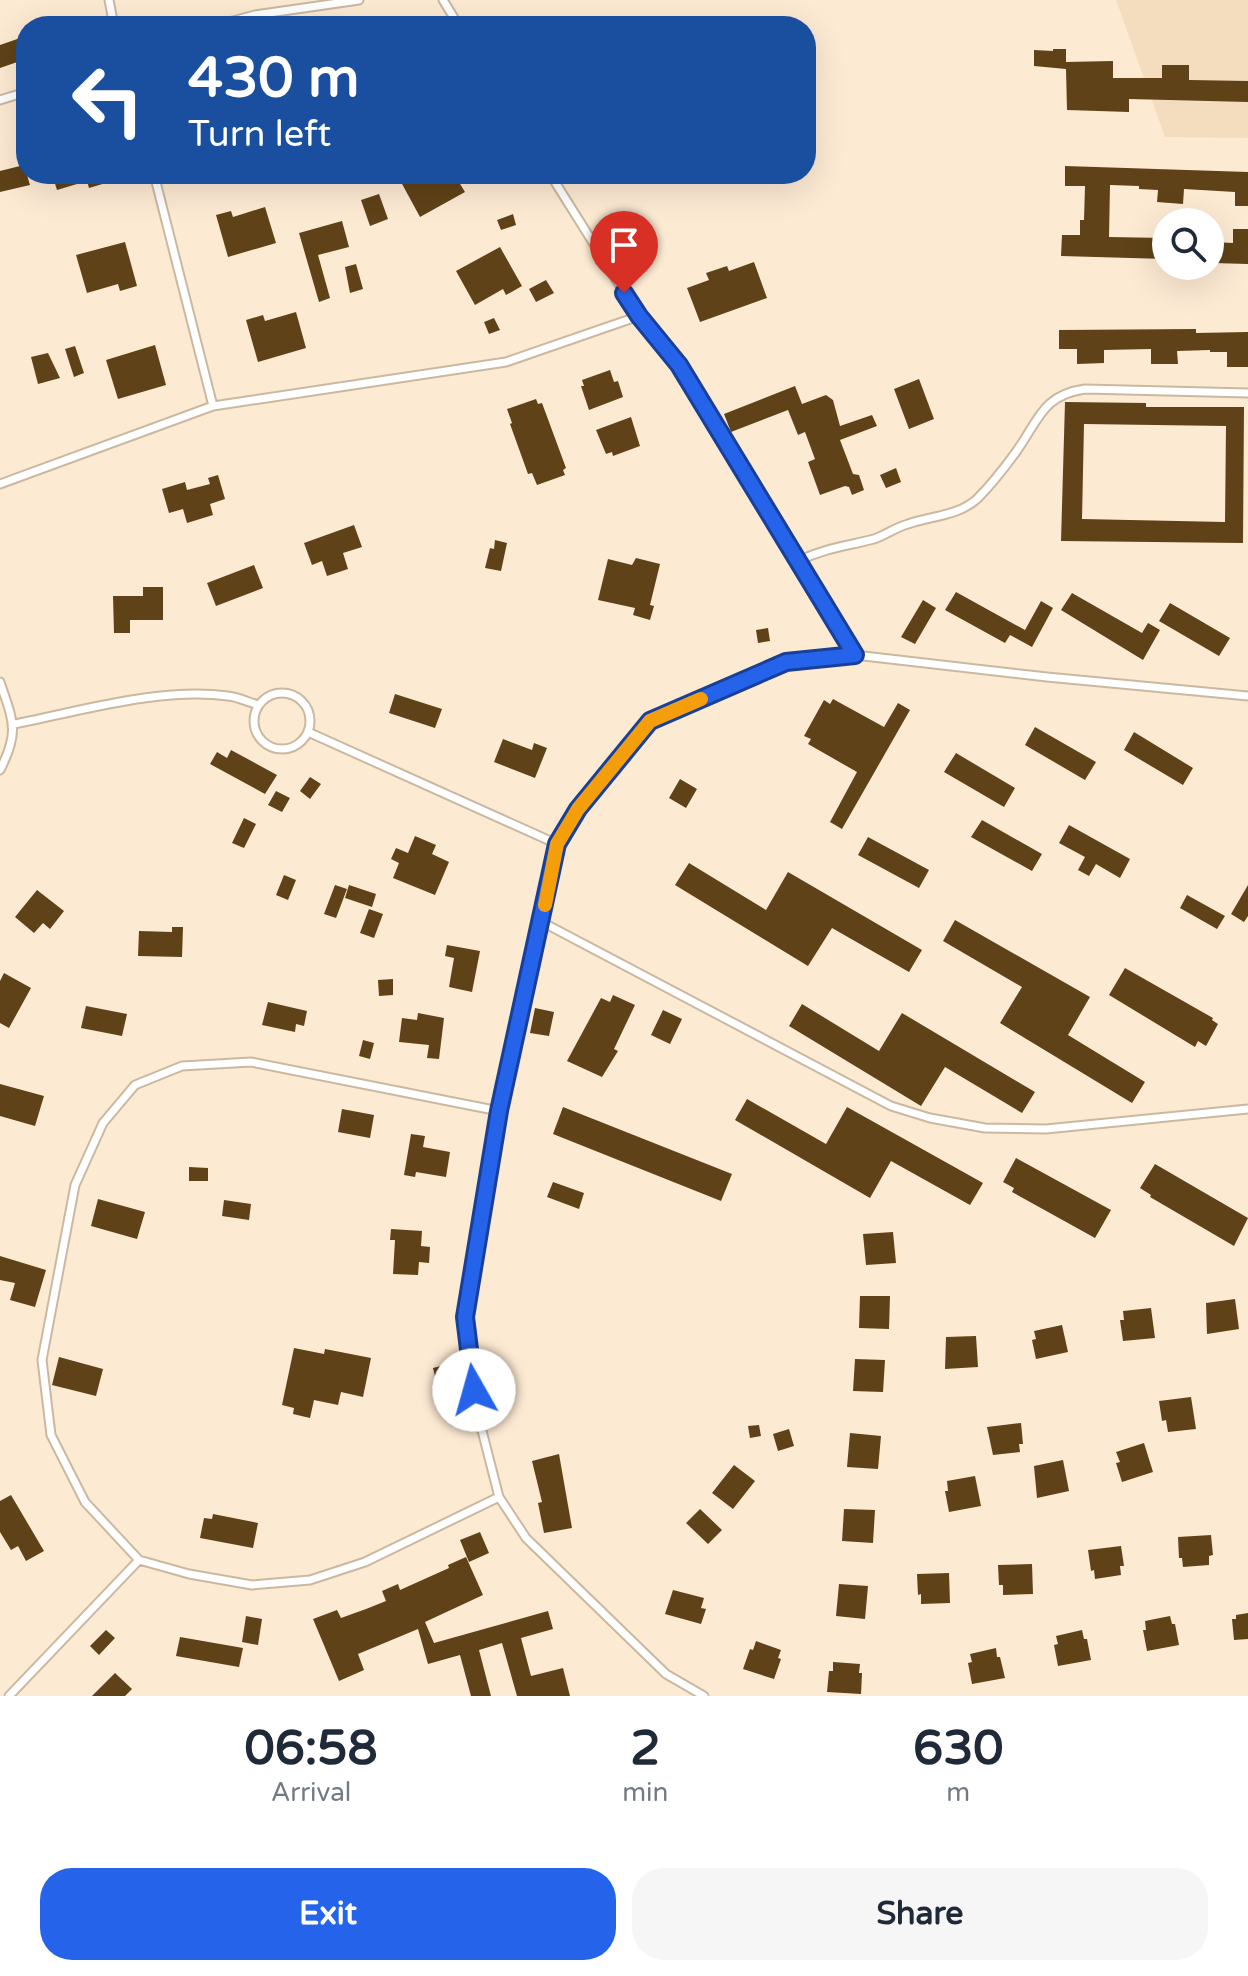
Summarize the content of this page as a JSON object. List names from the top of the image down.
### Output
{
  "page": {
    "turn": ["430 m", "Turn left"],
    "eta": [
      "06:58",
      "Arrival",
      "2",
      "min",
      "630",
      "m"
    ],
    "buttons": ["Exit", "Share"]
  }
}
